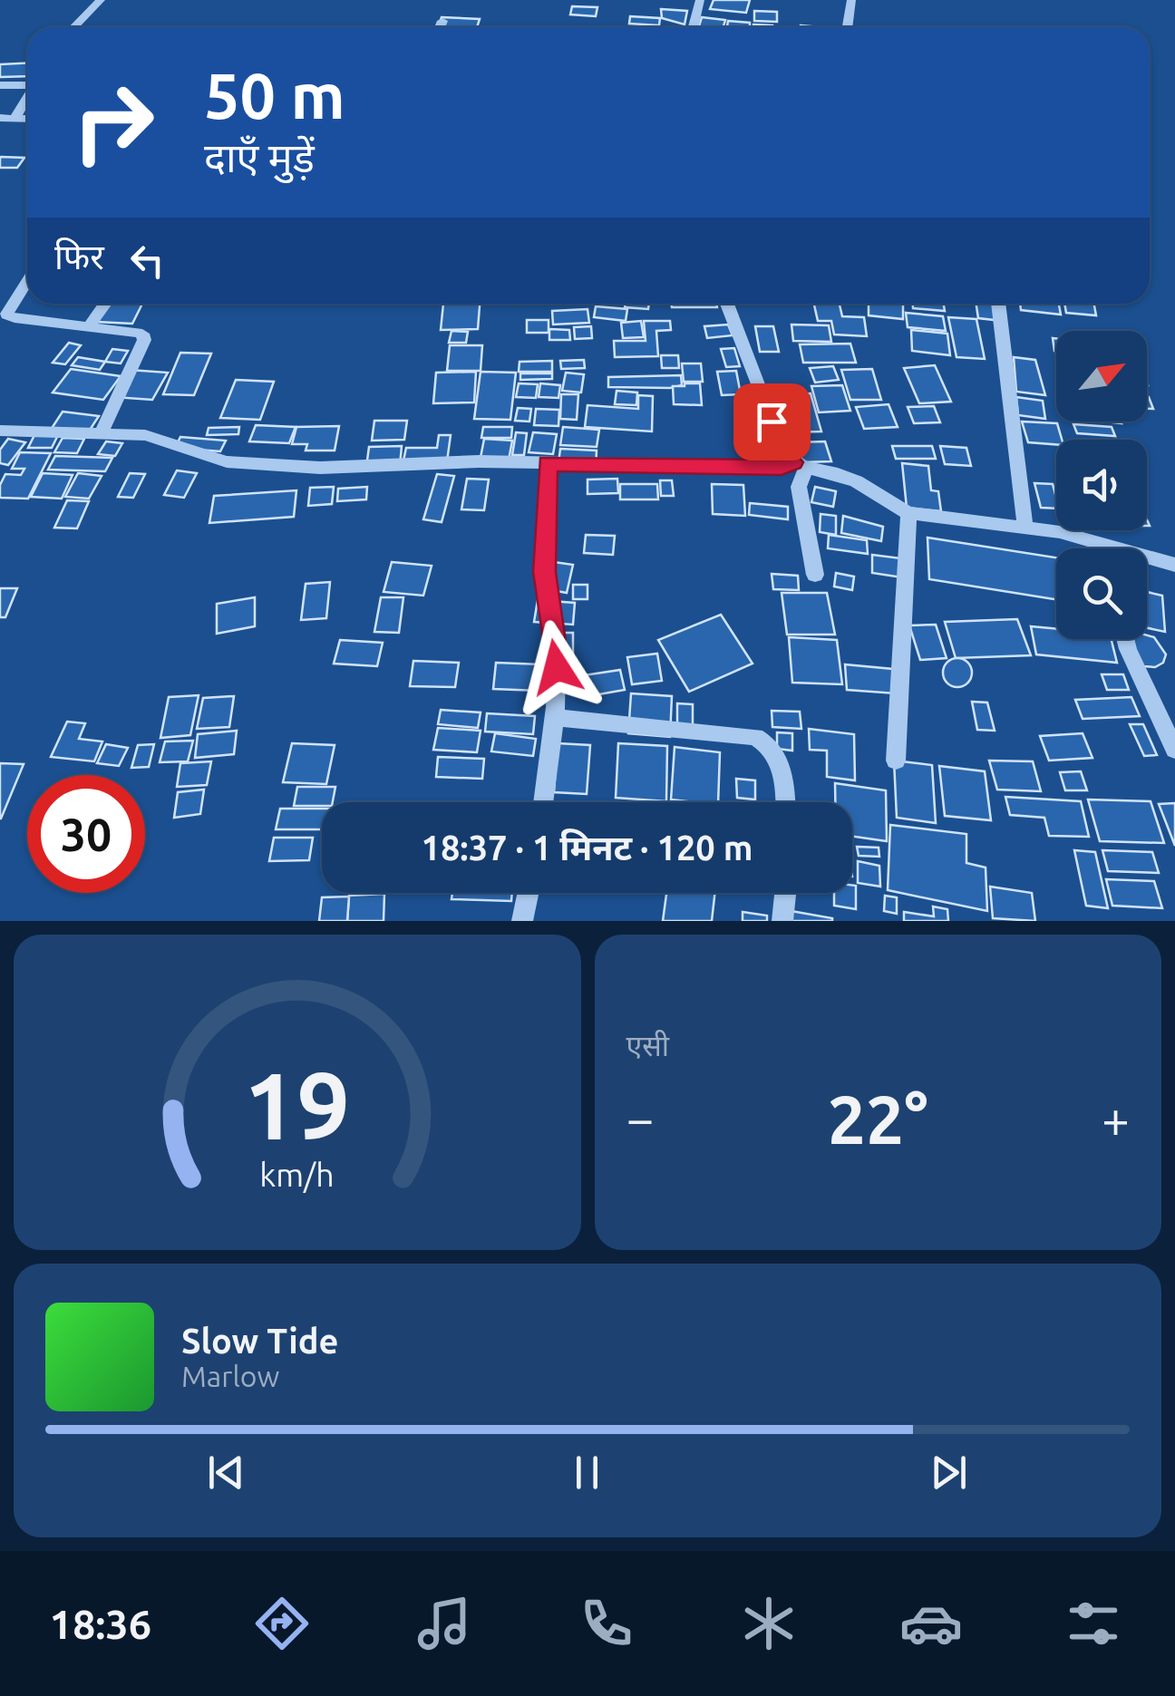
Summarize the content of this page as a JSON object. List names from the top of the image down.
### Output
{
  "north": "top right",
  "page": {
    "turn": ["50 m", "दाएँ मुड़ें"],
    "then": "फिर",
    "limit": "30",
    "trip": "18:37 · 1 मिनट · 120 m",
    "tile": "एसी",
    "heat": ["−", "22°", "+"],
    "song": ["Slow Tide", "Marlow"],
    "tabs": "18:36",
    "gauge": ["19", "km/h"]
  }
}
